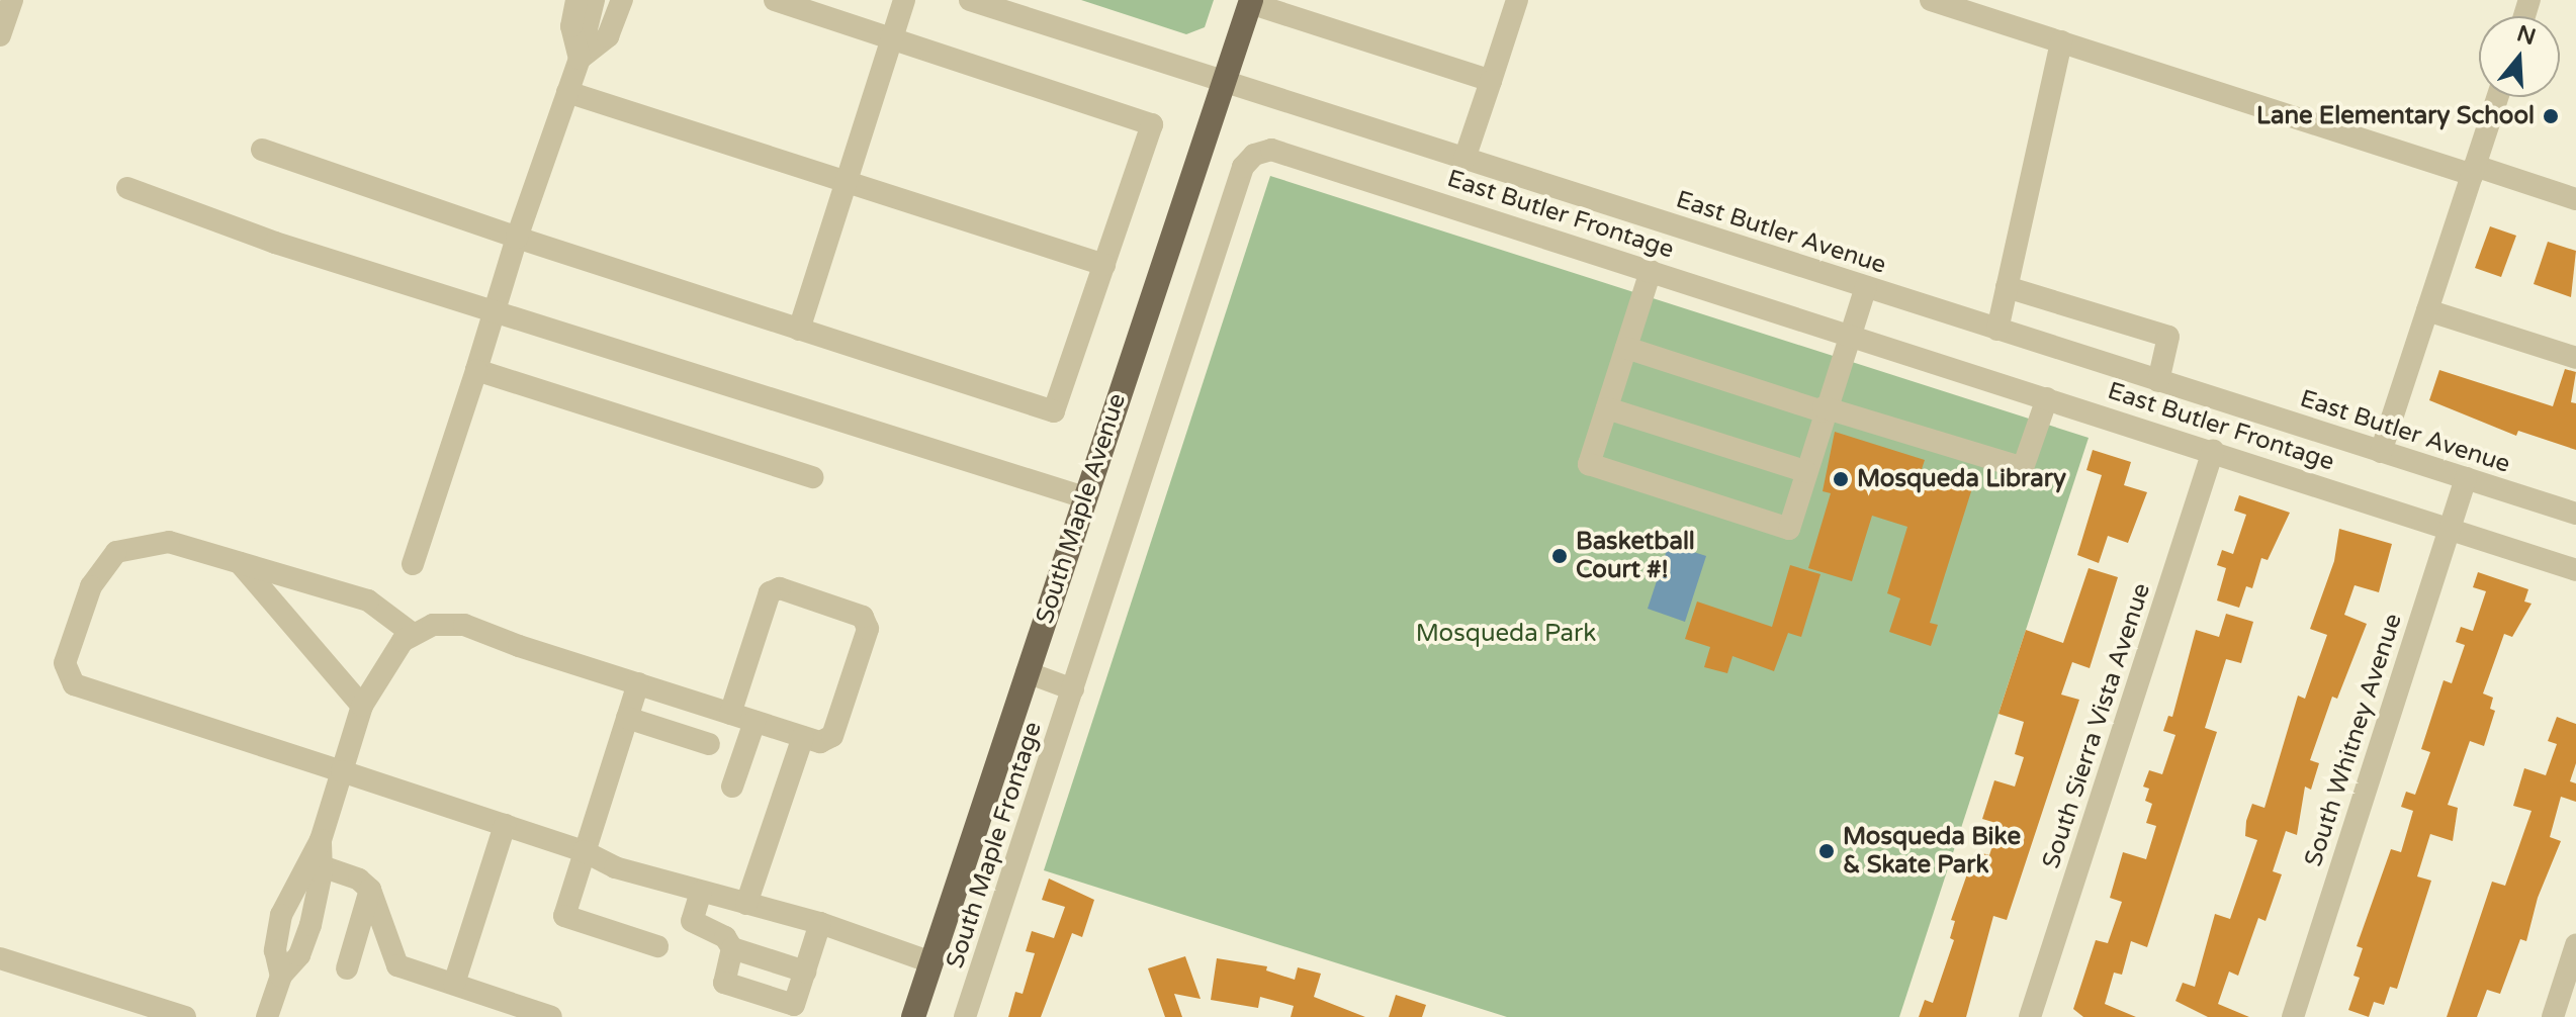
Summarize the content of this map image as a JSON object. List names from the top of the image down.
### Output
{
  "streets": {
    "main road": ["South Maple Avenue"],
    "street": [
      "East Butler Frontage",
      "East Butler Avenue",
      "South Sierra Vista Avenue",
      "South Whitney Avenue",
      "South Maple Frontage"
    ]
  },
  "crossings": [
    ["East Butler Frontage", "South Sierra Vista Avenue"],
    ["East Butler Frontage", "South Whitney Avenue"],
    ["East Butler Frontage", "South Maple Frontage"],
    ["East Butler Avenue", "South Maple Avenue"],
    ["East Butler Avenue", "South Whitney Avenue"]
  ],
  "parks": ["Mosqueda Park"],
  "places": [
    "Lane Elementary School",
    "Mosqueda Library",
    "Basketball Court #!",
    "Mosqueda Bike & Skate Park"
  ],
  "north": "top"
}
